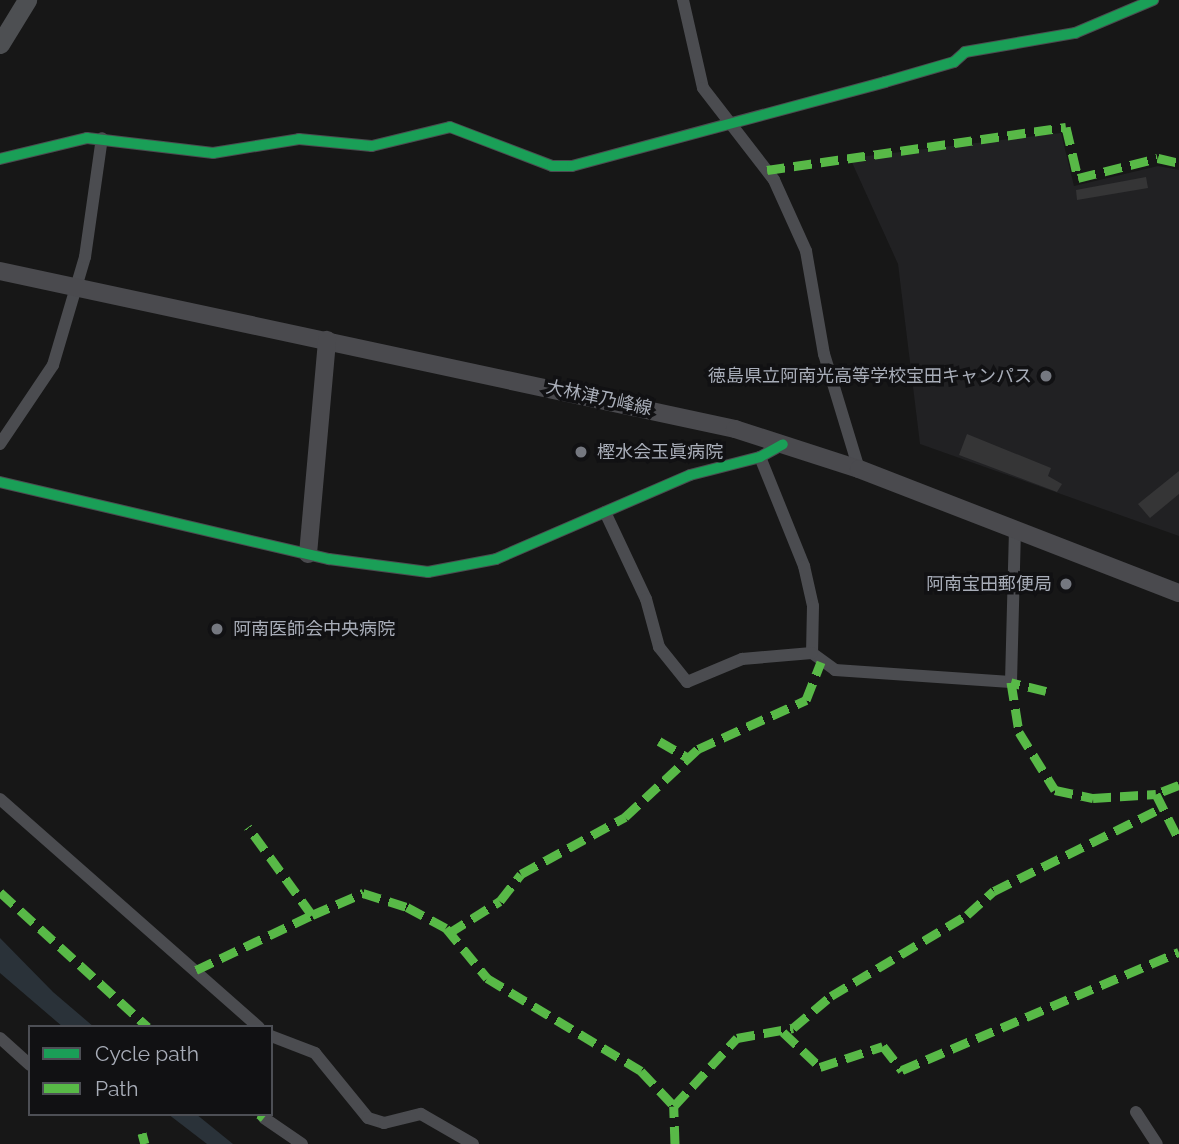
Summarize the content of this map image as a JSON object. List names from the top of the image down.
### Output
{
  "streets": {
    "main road": ["大林津乃峰線"]
  },
  "places": [
    "徳島県立阿南光高等学校宝田キャンパス",
    "樫水会玉眞病院",
    "阿南宝田郵便局",
    "阿南医師会中央病院"
  ],
  "legend": ["Cycle path", "Path"]
}
